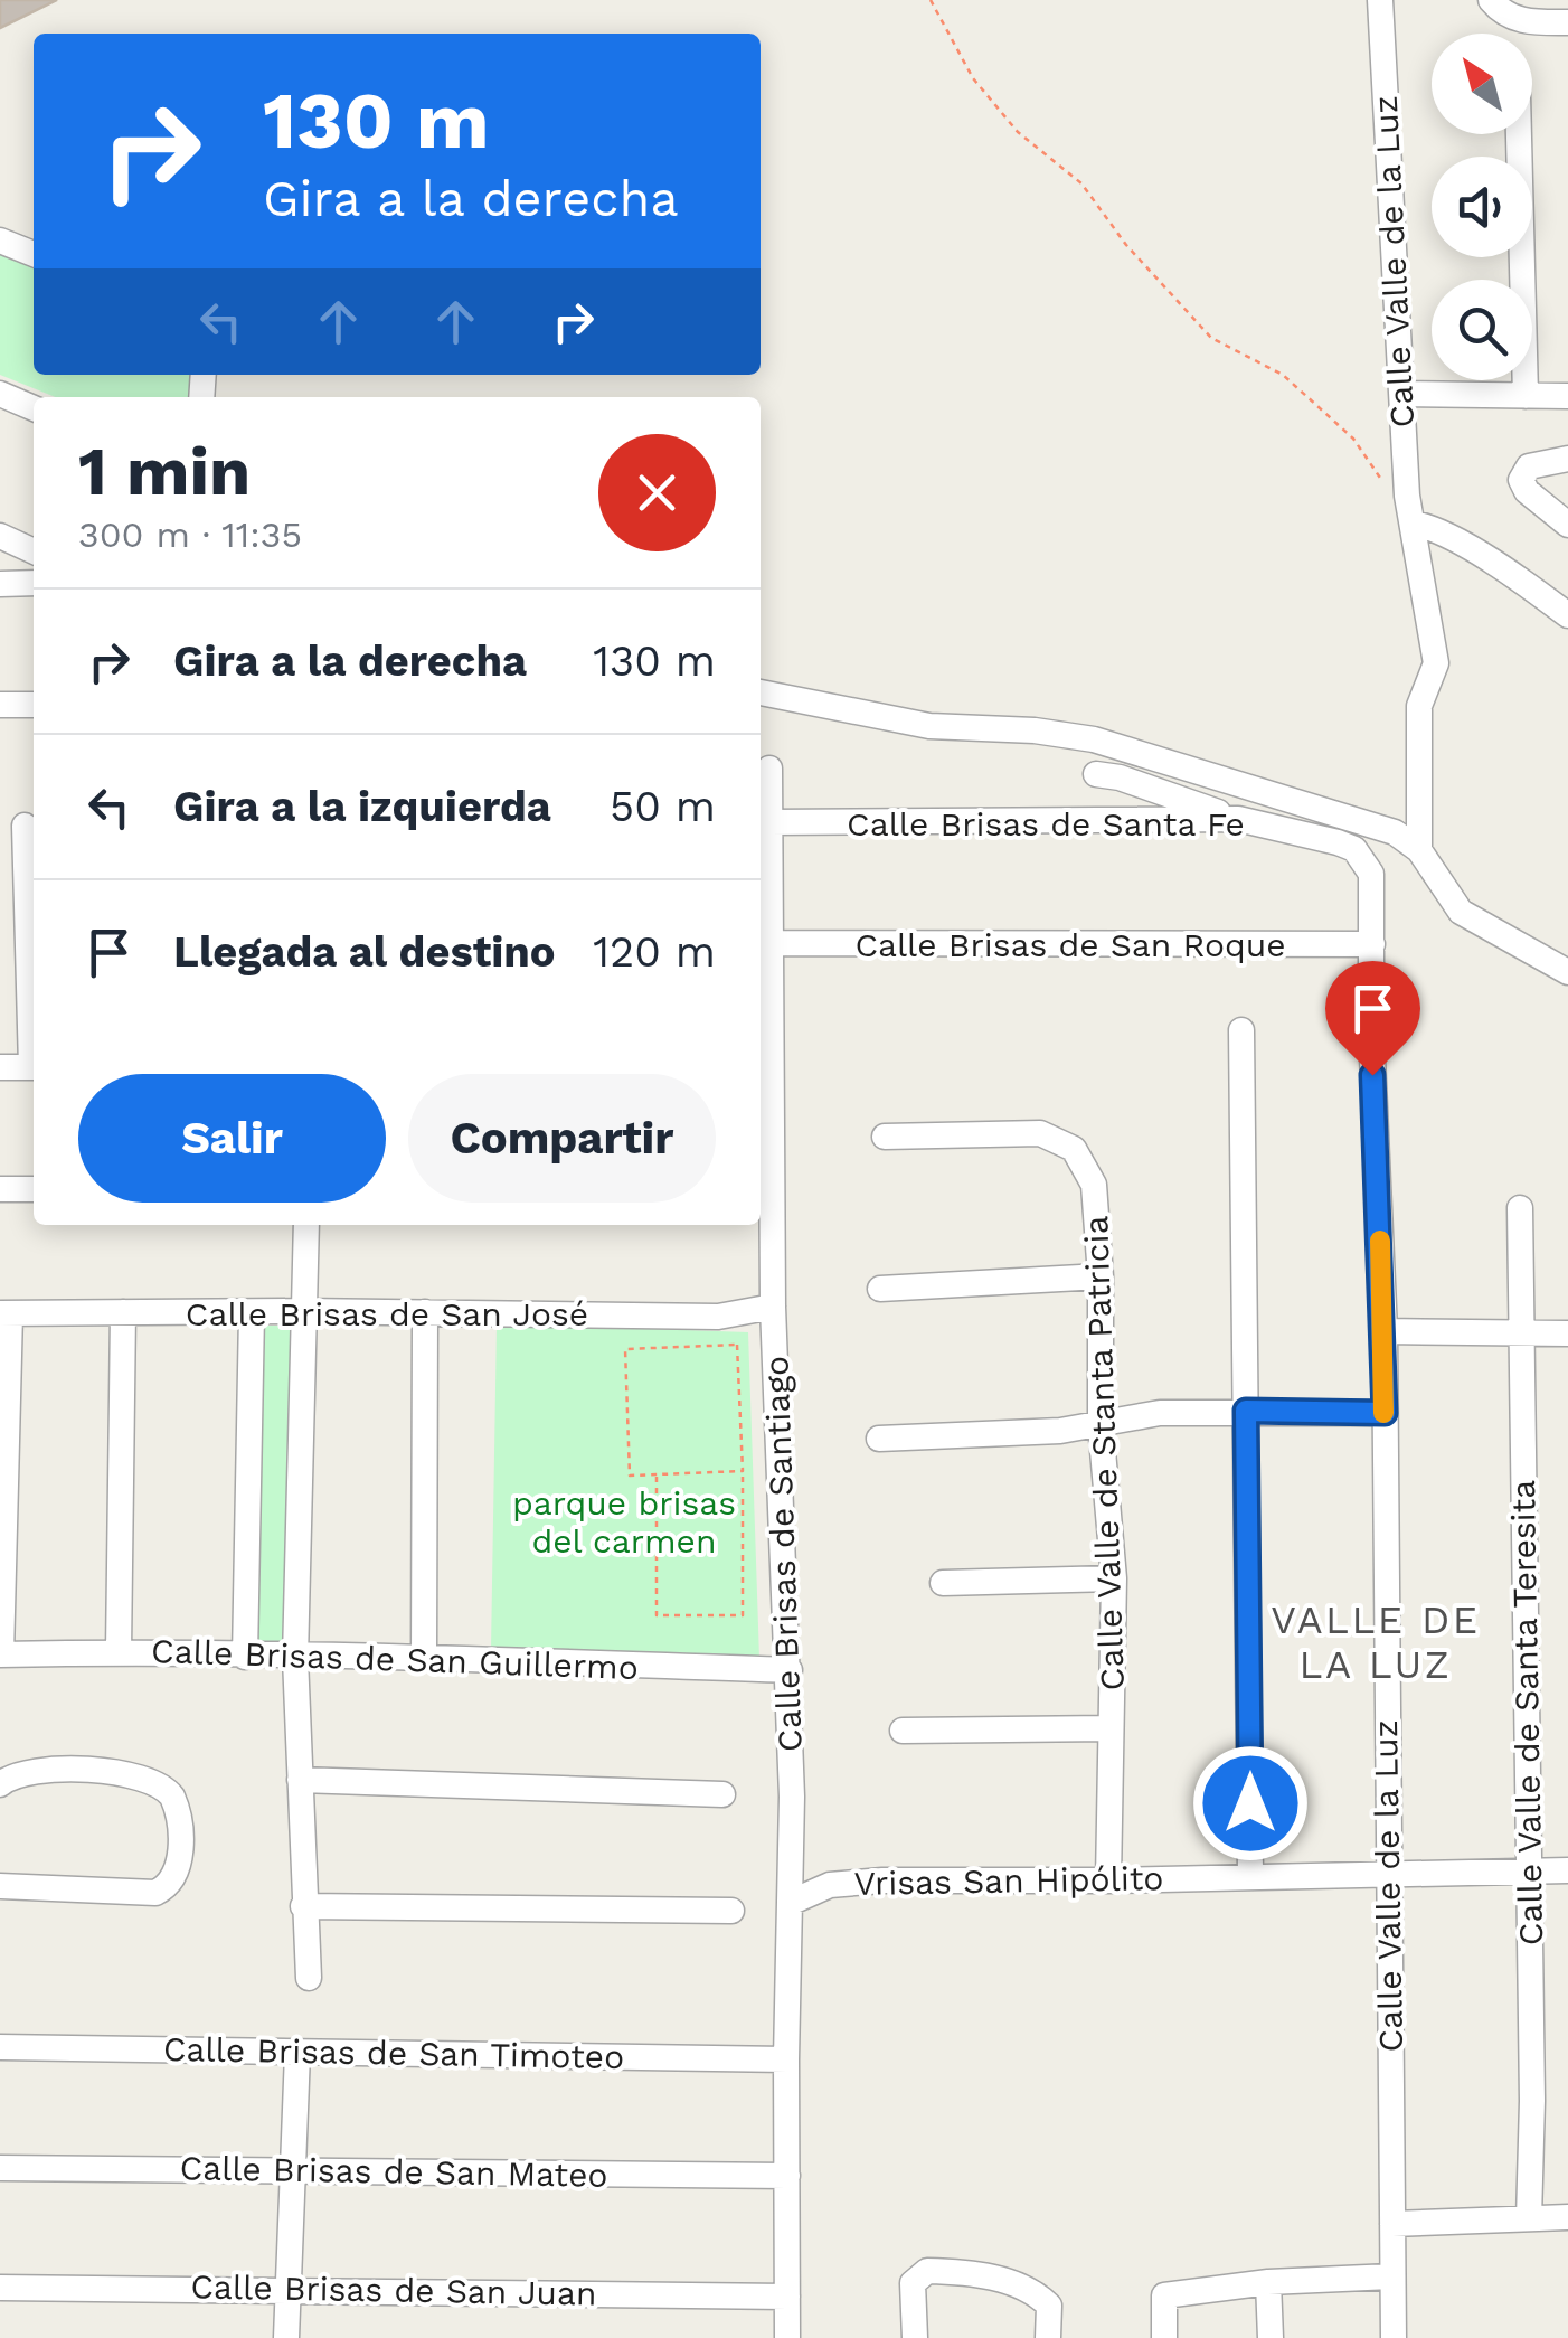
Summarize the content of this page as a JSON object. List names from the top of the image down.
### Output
{
  "streets": {
    "street": [
      "Calle Valle de la Luz",
      "Calle Brisas de Santa Fe",
      "Calle Brisas de San Roque",
      "Calle Brisas de San José",
      "Calle Valle de Stanta Patricia",
      "Calle Brisas de Santiago",
      "Calle Brisas de San Guillermo",
      "Calle Valle de Santa Teresita",
      "Vrisas San Hipólito",
      "Calle Brisas de San Timoteo",
      "Calle Brisas de San Mateo",
      "Calle Brisas de San Juan"
    ]
  },
  "crossings": [
    ["Calle Valle de la Luz", "Vrisas San Hipólito"],
    ["Calle Brisas de Santa Fe", "Calle Brisas de San Roque"],
    ["Calle Brisas de Santa Fe", "Calle Brisas de Santiago"],
    ["Calle Brisas de San Roque", "Calle Brisas de Santiago"],
    ["Calle Brisas de San José", "Calle Brisas de Santiago"],
    ["Calle Valle de Stanta Patricia", "Vrisas San Hipólito"],
    ["Calle Brisas de Santiago", "Calle Brisas de San Guillermo"],
    ["Calle Brisas de Santiago", "Vrisas San Hipólito"],
    ["Calle Brisas de Santiago", "Calle Brisas de San Timoteo"],
    ["Calle Brisas de Santiago", "Calle Brisas de San Mateo"],
    ["Calle Brisas de Santiago", "Calle Brisas de San Juan"],
    ["Calle Valle de Santa Teresita", "Vrisas San Hipólito"]
  ],
  "districts": ["VALLE DE LA LUZ"],
  "parks": ["parque brisas del carmen"],
  "north": "top left",
  "page": {
    "turn": ["130 m", "Gira a la derecha"],
    "heading": ["1 min", "300 m · 11:35"],
    "list": [
      {
        "name": "Gira a la derecha",
        "value": "130 m"
      },
      {
        "name": "Gira a la izquierda",
        "value": "50 m"
      },
      {
        "name": "Llegada al destino",
        "value": "120 m"
      }
    ],
    "buttons": ["Salir", "Compartir"]
  }
}
